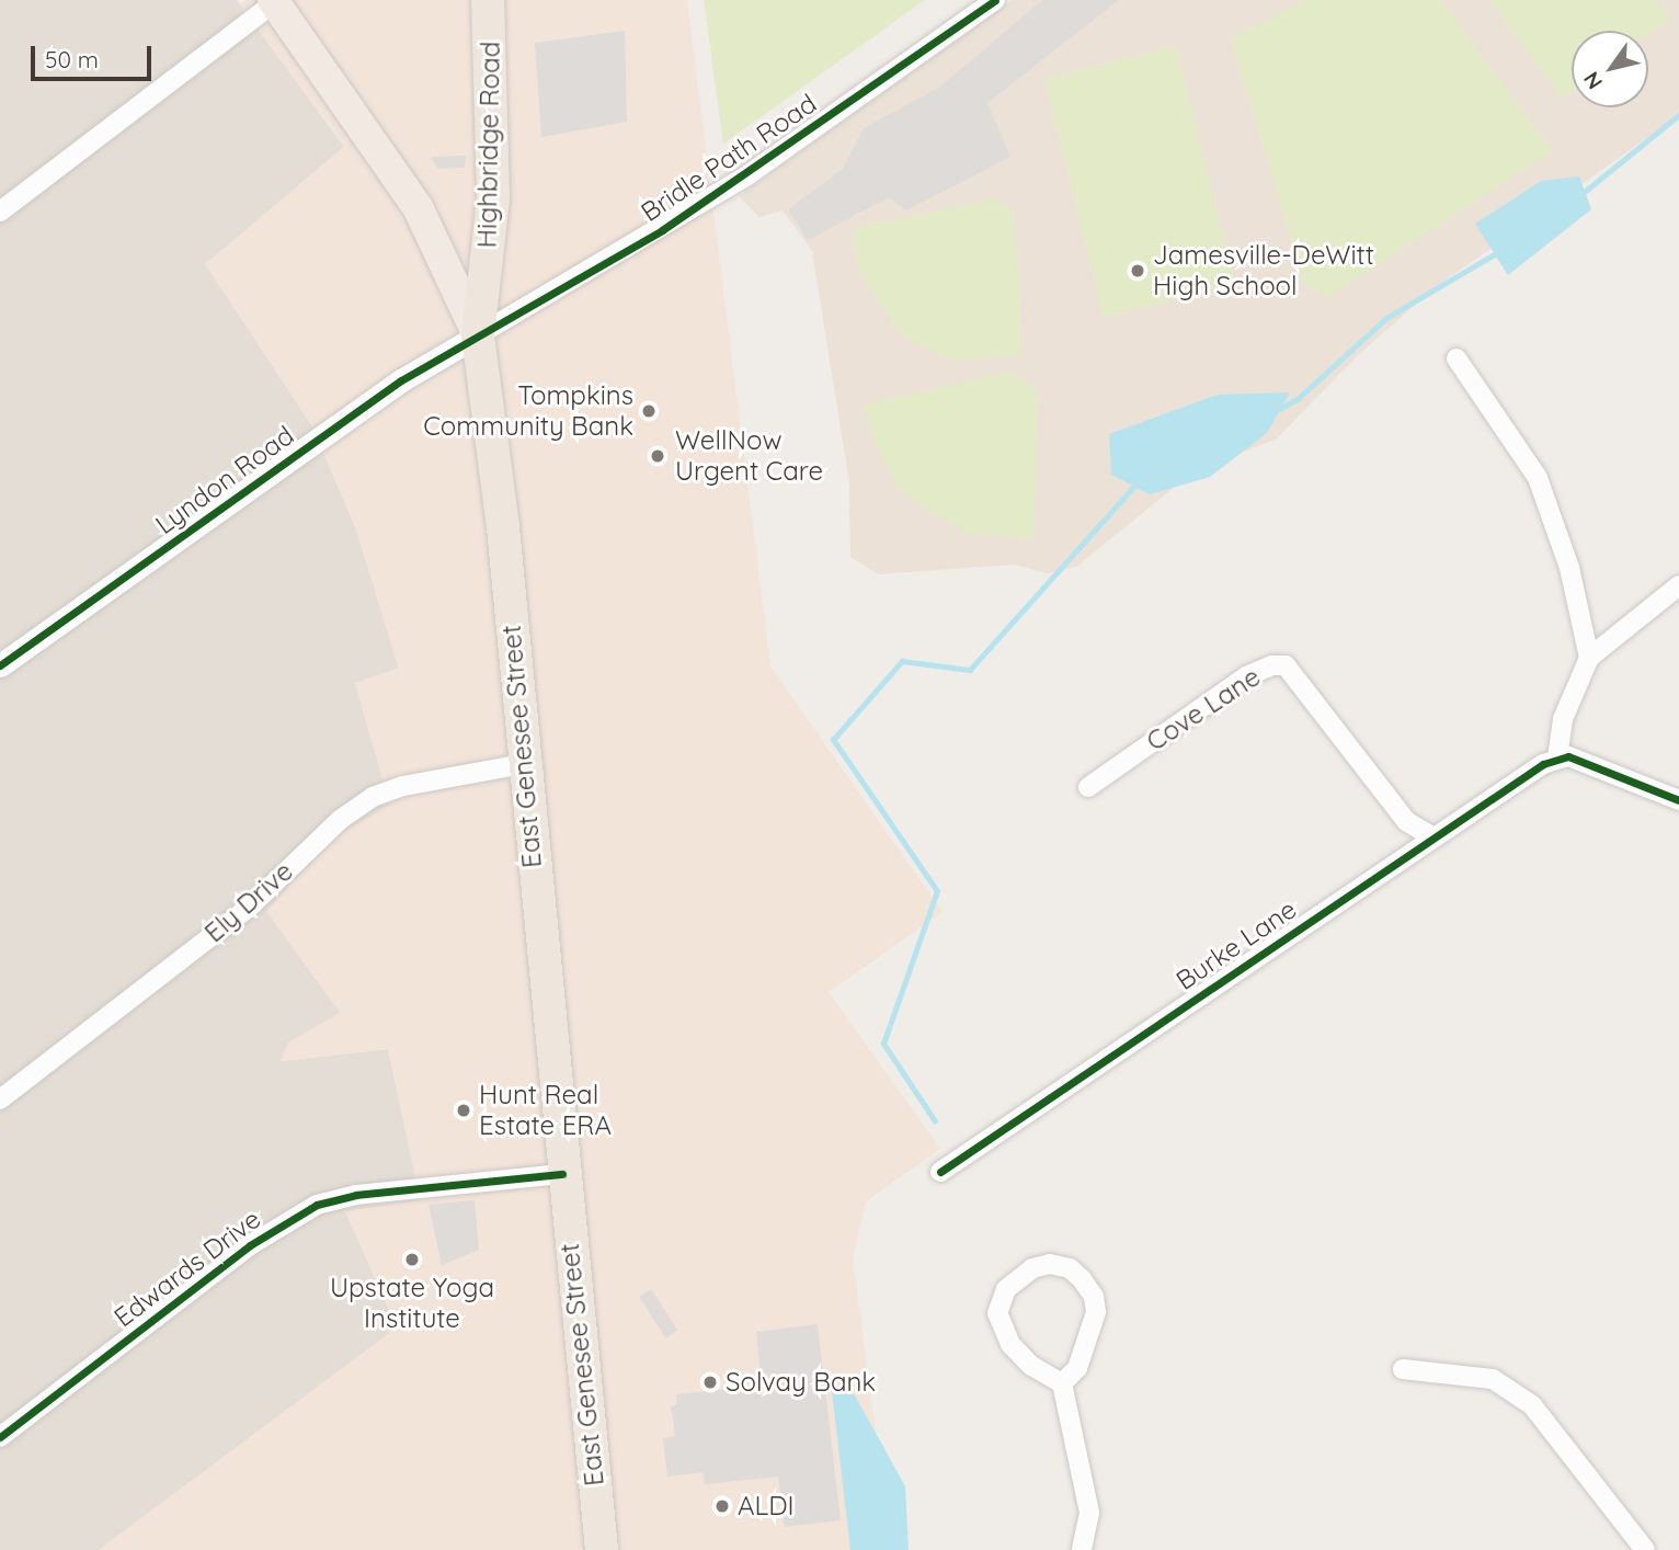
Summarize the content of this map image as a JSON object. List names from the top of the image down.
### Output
{
  "streets": {
    "highway": ["Highbridge Road", "East Genesee Street"],
    "street": [
      "Bridle Path Road",
      "Lyndon Road",
      "Cove Lane",
      "Ely Drive",
      "Burke Lane",
      "Edwards Drive"
    ]
  },
  "crossings": [
    ["Highbridge Road", "Bridle Path Road"],
    ["Highbridge Road", "Lyndon Road"],
    ["Highbridge Road", "East Genesee Street"],
    ["Bridle Path Road", "Lyndon Road"],
    ["Bridle Path Road", "East Genesee Street"],
    ["Lyndon Road", "East Genesee Street"],
    ["Cove Lane", "Burke Lane"],
    ["East Genesee Street", "Ely Drive"],
    ["East Genesee Street", "Edwards Drive"]
  ],
  "places": [
    "Jamesville-DeWitt High School",
    "Tompkins Community Bank",
    "WellNow Urgent Care",
    "Hunt Real Estate ERA",
    "Upstate Yoga Institute",
    "Solvay Bank",
    "ALDI"
  ],
  "scale_bar": "50 m",
  "north": "bottom left"
}
